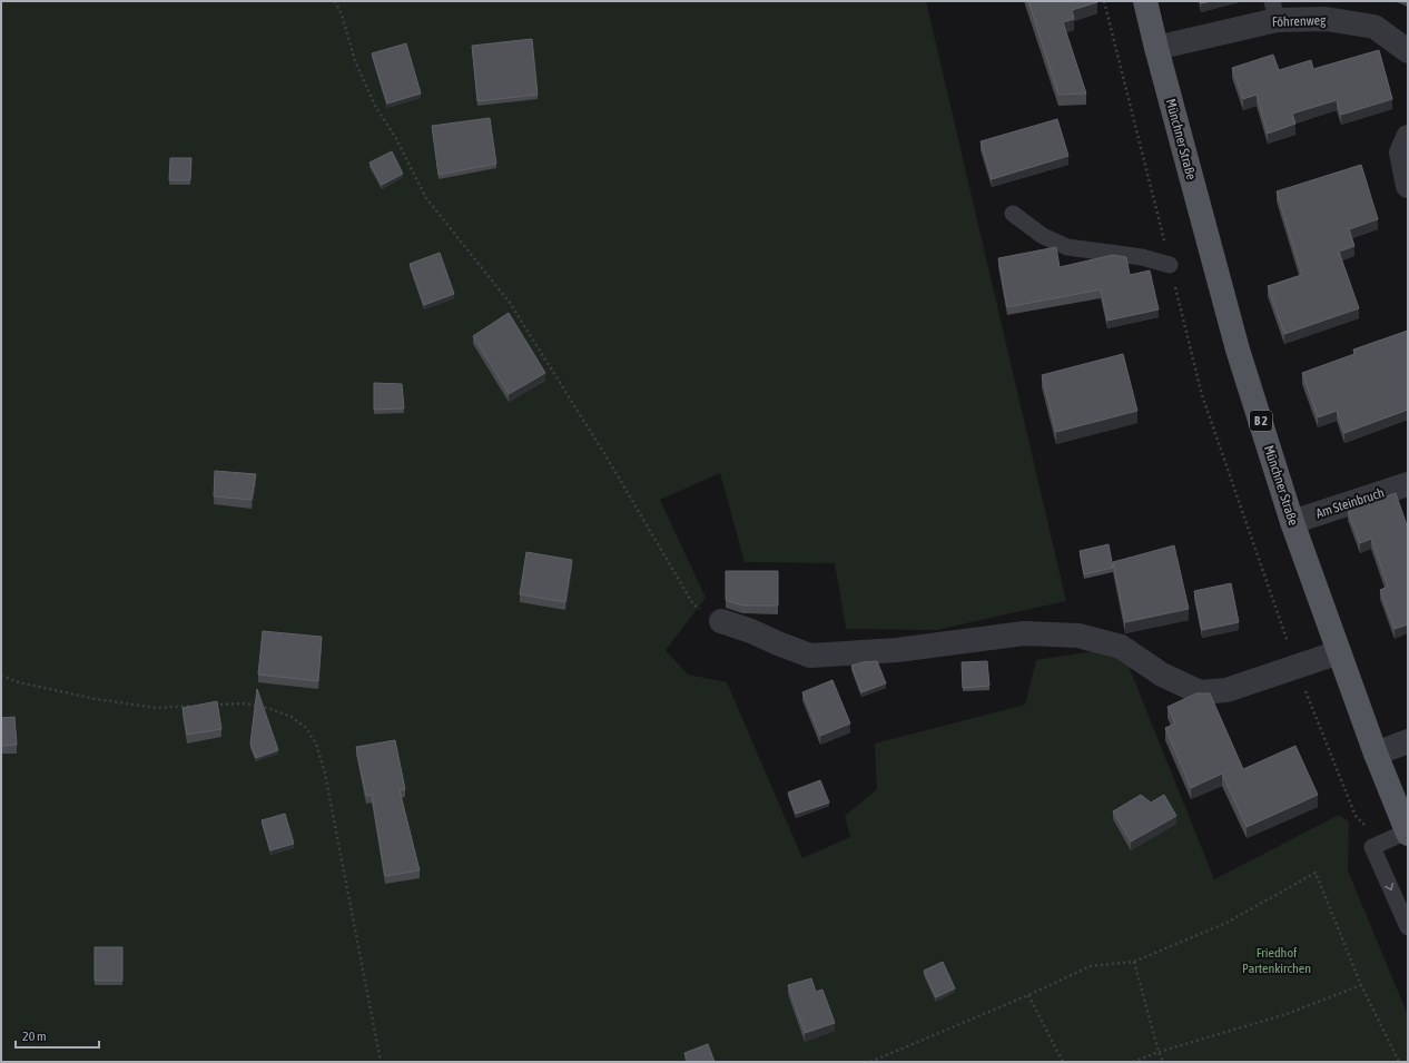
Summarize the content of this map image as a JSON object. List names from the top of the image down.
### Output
{
  "streets": {
    "main road": ["Münchner Straße", "B 2"],
    "street": ["Föhrenweg", "Am Steinbruch"]
  },
  "crossings": [
    ["Föhrenweg", "Münchner Straße"],
    ["Münchner Straße", "Am Steinbruch"]
  ],
  "parks": ["Friedhof Partenkirchen"],
  "scale_bar": "20 m"
}
